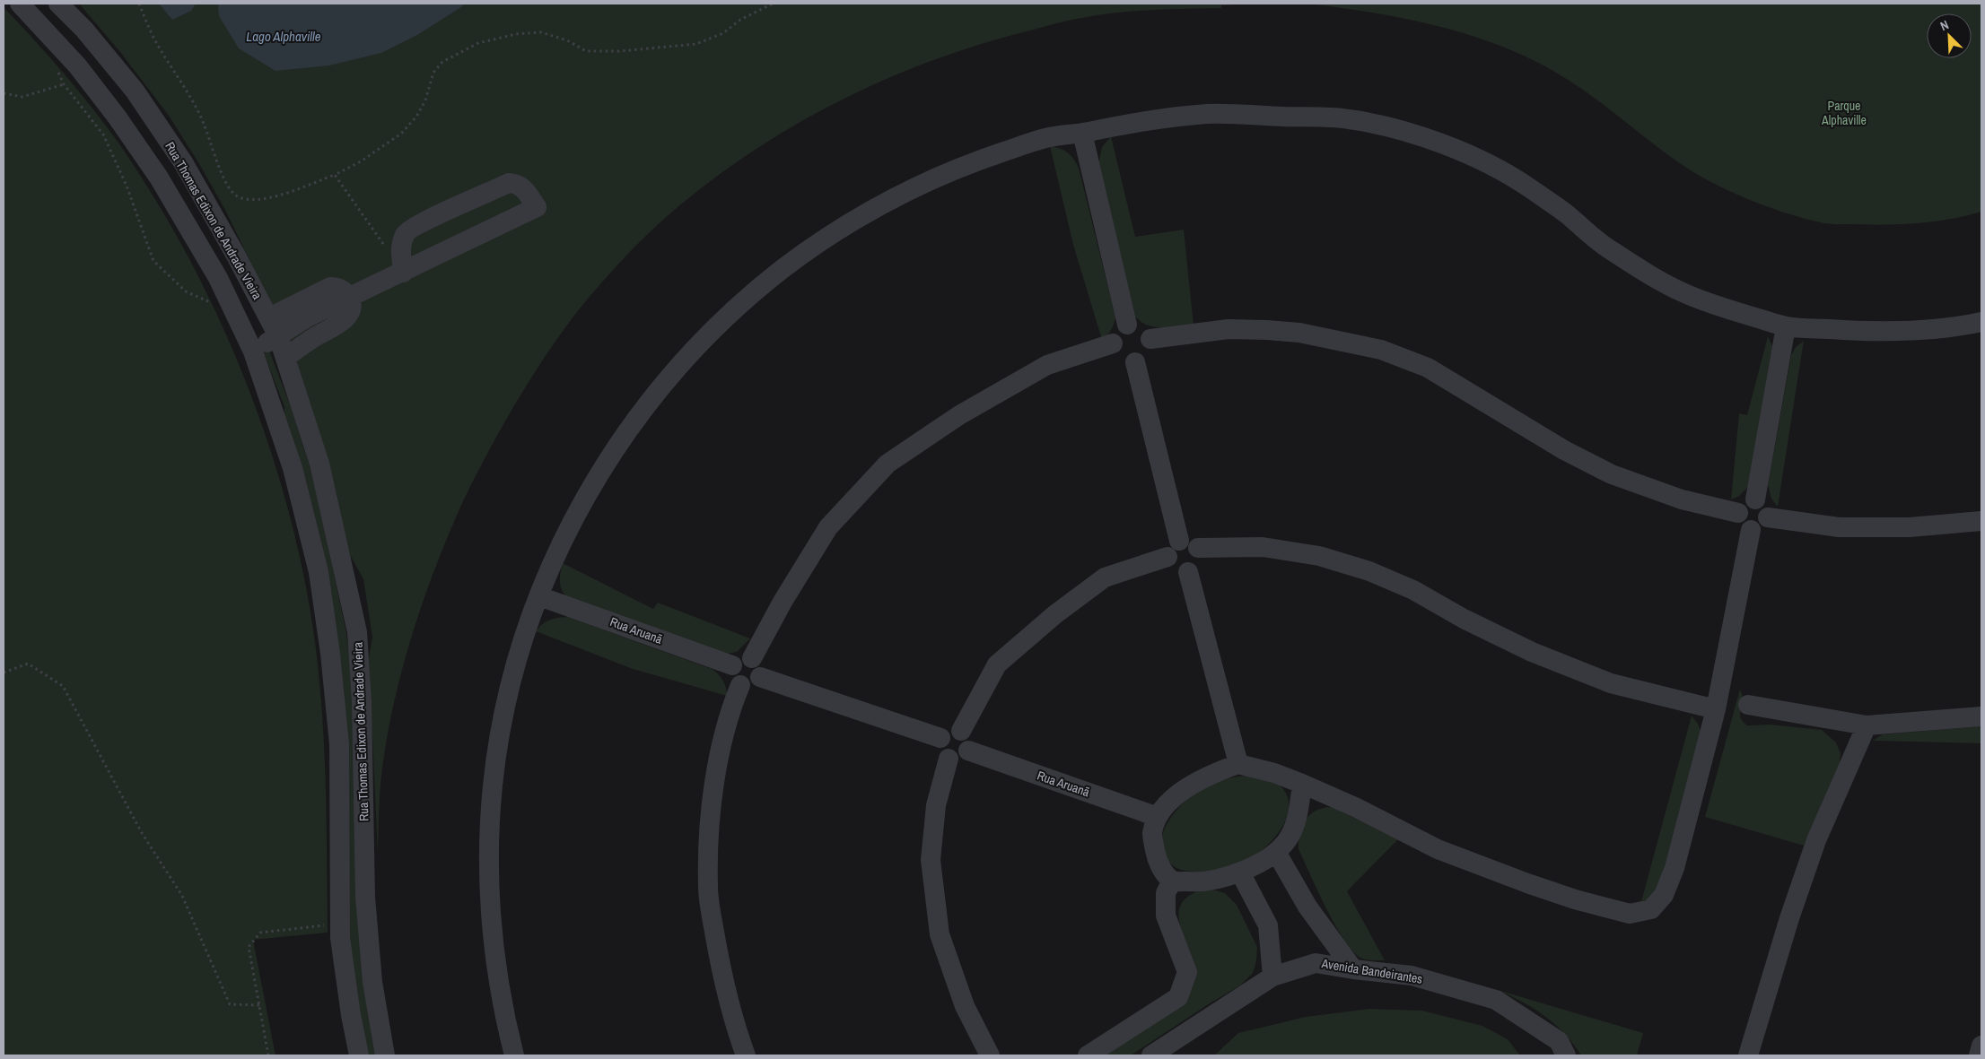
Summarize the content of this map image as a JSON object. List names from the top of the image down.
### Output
{
  "streets": {
    "street": ["Rua Thomas Edixon de Andrade Vieira", "Rua Aruanã", "Avenida Bandeirantes"]
  },
  "water": ["Lago Alphaville"],
  "parks": ["Parque Alphaville"],
  "north": "top left"
}
